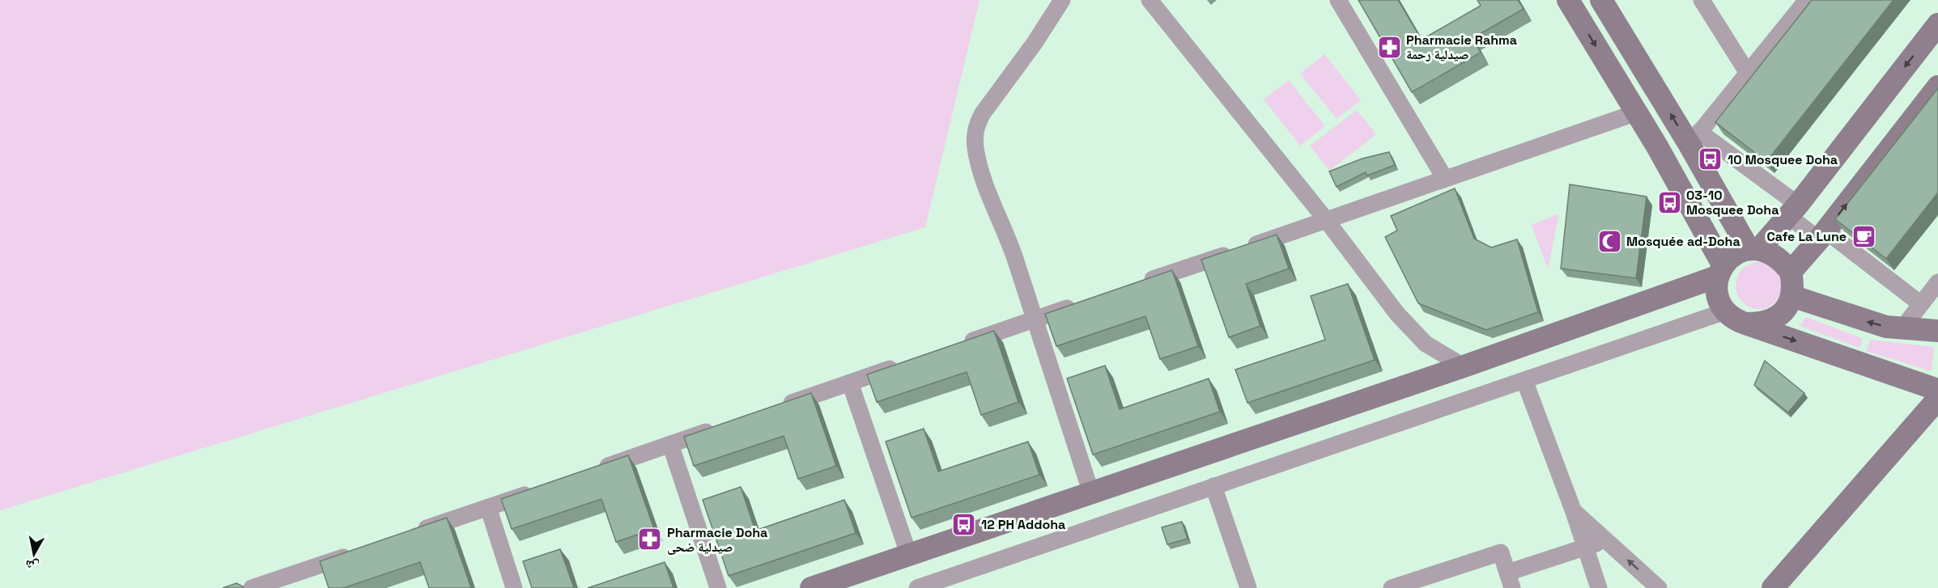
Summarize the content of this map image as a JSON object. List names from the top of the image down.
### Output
{
  "places": {
    "pharmacy": ["Pharmacie Rahma صيدلية رحمة", "Pharmacie Doha صيدلية ضحى"],
    "bus stop": ["10 Mosquee Doha", "03-10 Mosquee Doha", "12 PH Addoha"],
    "cafe": ["Cafe La Lune"],
    "mosque": ["Mosquée ad-Doha"]
  },
  "north": "bottom"
}
